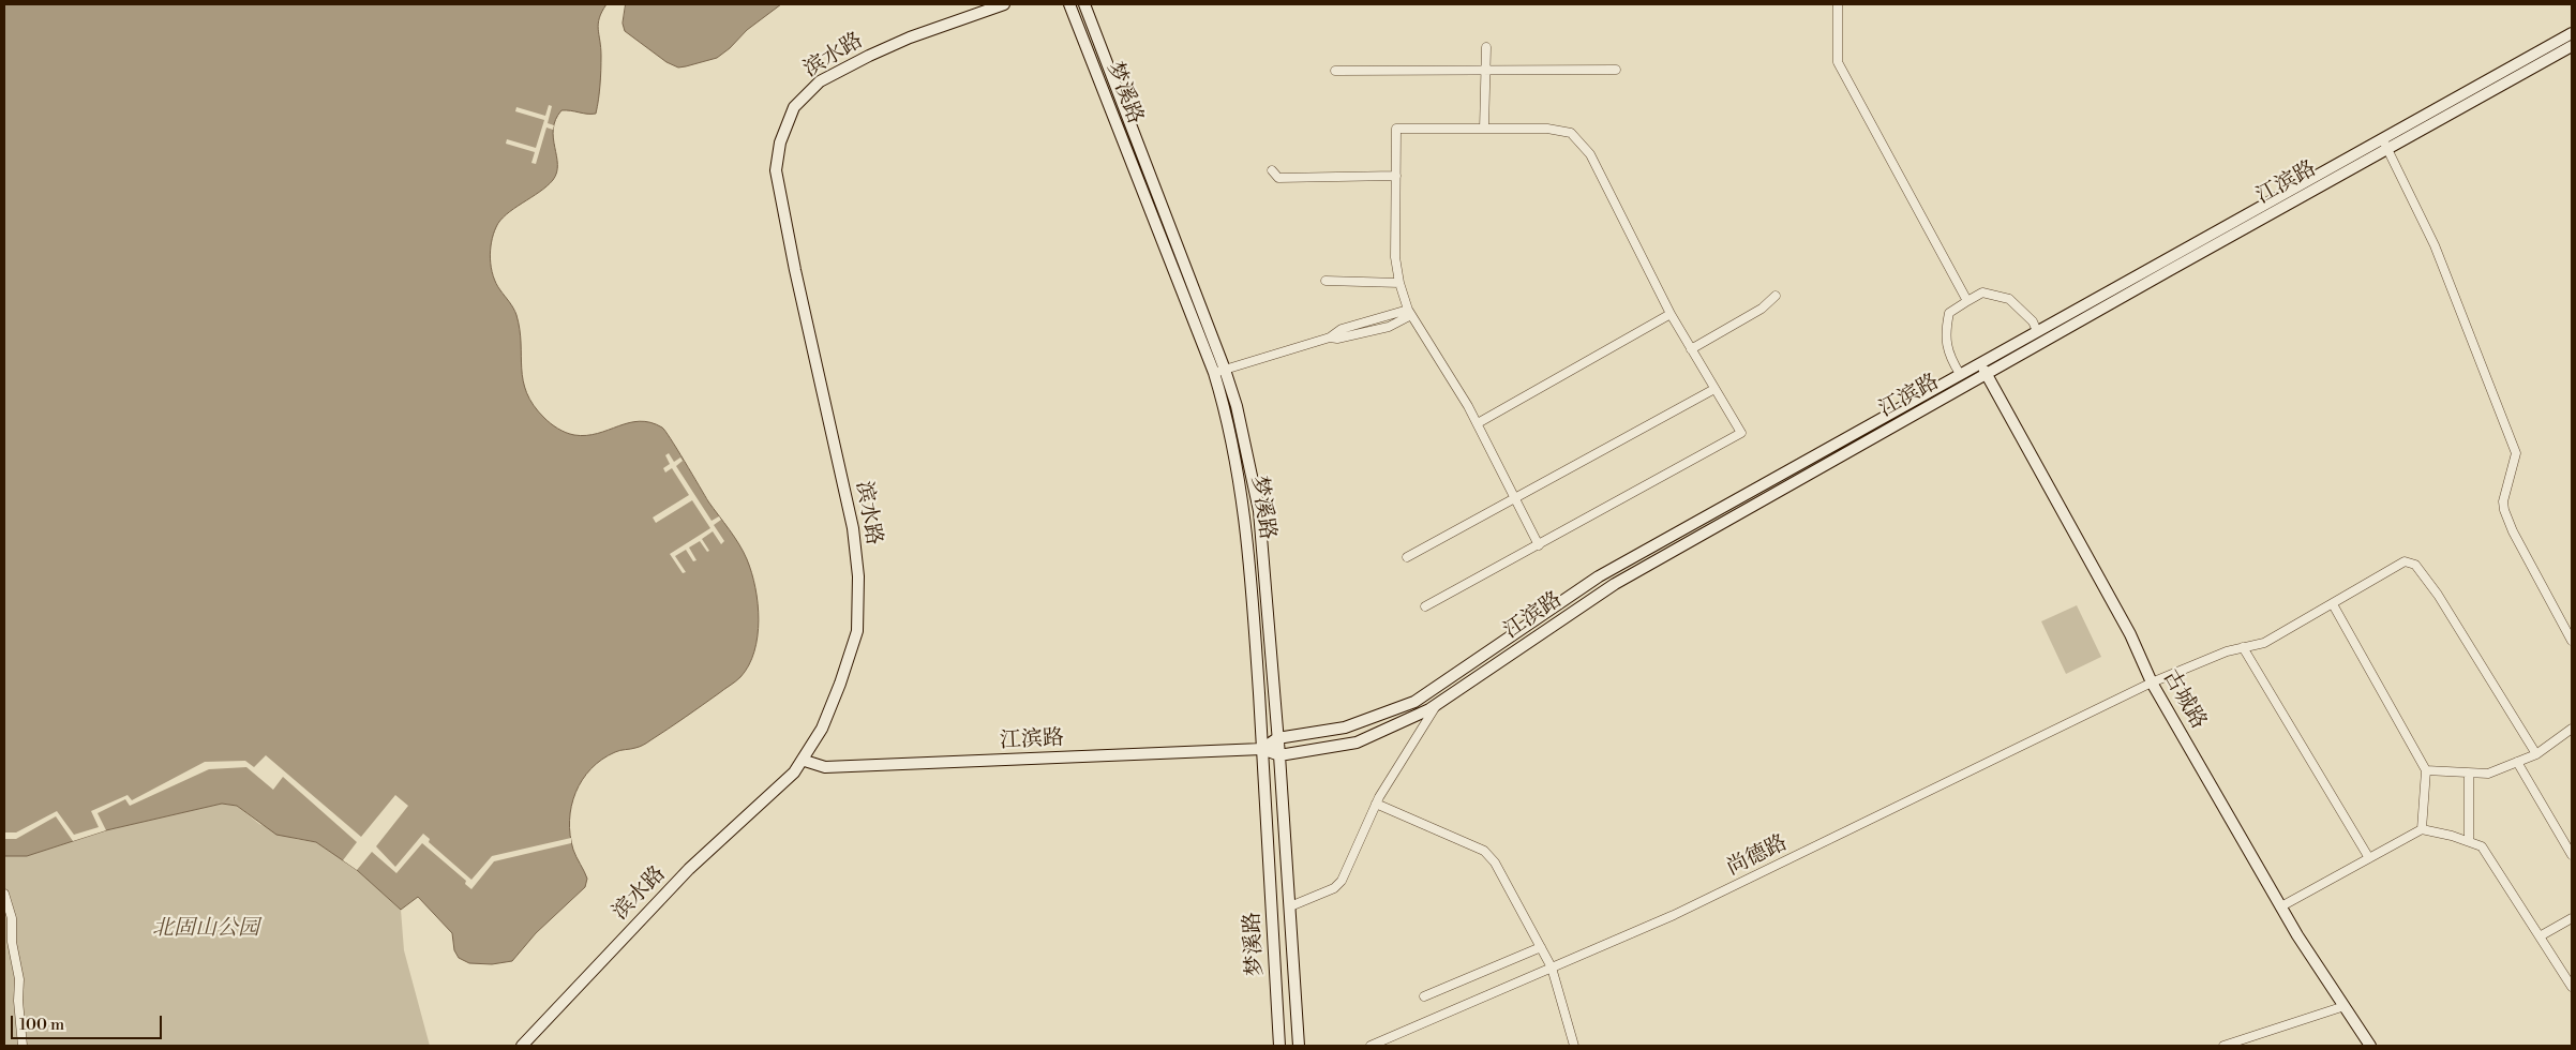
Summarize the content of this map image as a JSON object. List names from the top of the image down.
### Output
{
  "streets": {
    "main road": [
      "滨水路",
      "梦溪路",
      "江滨路",
      "古城路"
    ],
    "street": ["尚德路"]
  },
  "crossings": [
    ["滨水路", "江滨路"],
    ["梦溪路", "江滨路"],
    ["江滨路", "古城路"],
    ["古城路", "尚德路"]
  ],
  "parks": ["北固山公园"],
  "scale_bar": "100 m"
}
